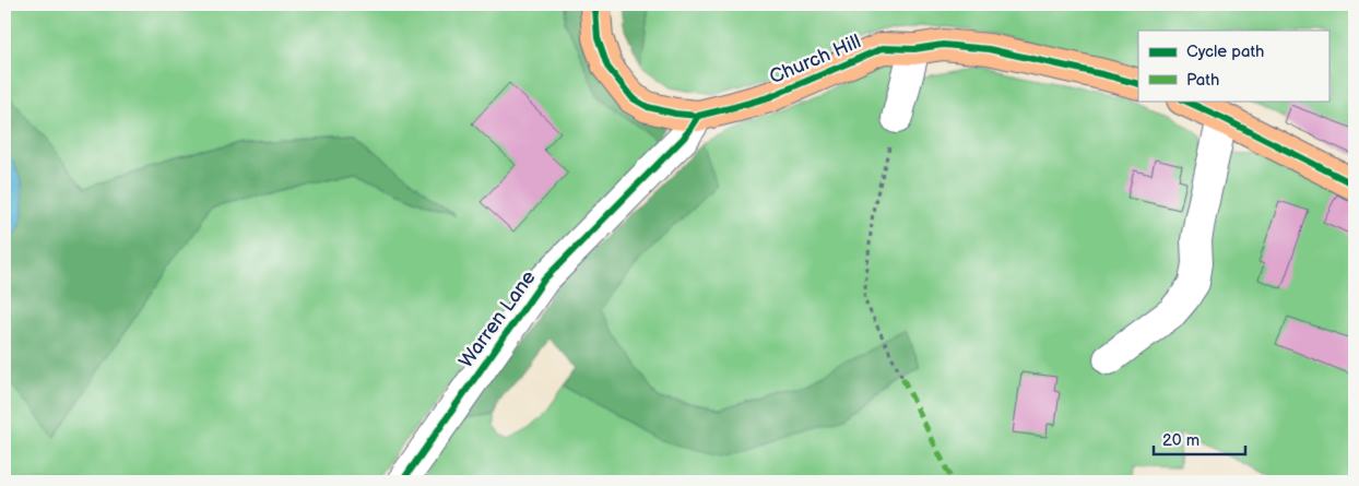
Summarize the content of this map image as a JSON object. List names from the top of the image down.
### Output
{
  "streets": {
    "main road": ["Church Hill"],
    "street": ["Warren Lane"]
  },
  "crossings": [
    ["Church Hill", "Warren Lane"]
  ],
  "legend": ["Cycle path", "Path"],
  "scale_bar": "20 m"
}
